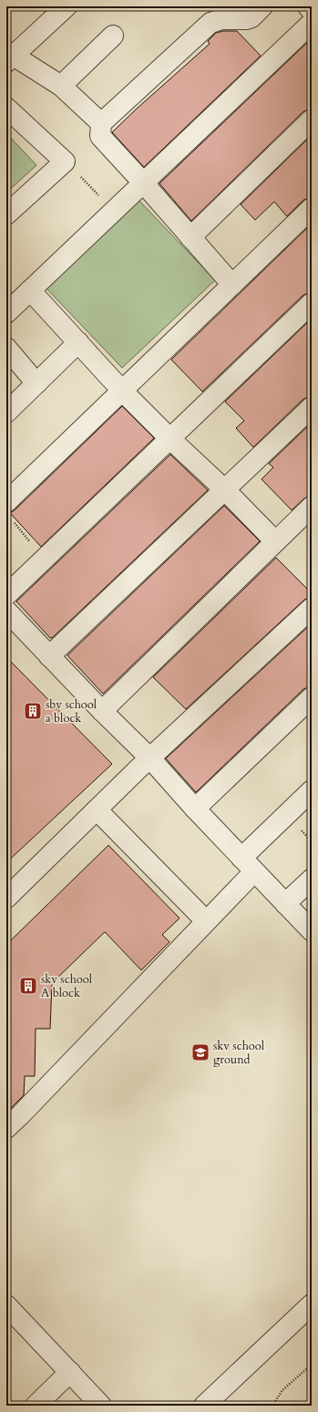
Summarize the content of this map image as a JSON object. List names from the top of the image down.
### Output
{
  "places": {
    "building": ["sbv school a block", "skv school A block"],
    "school or university": ["skv school ground"]
  }
}
